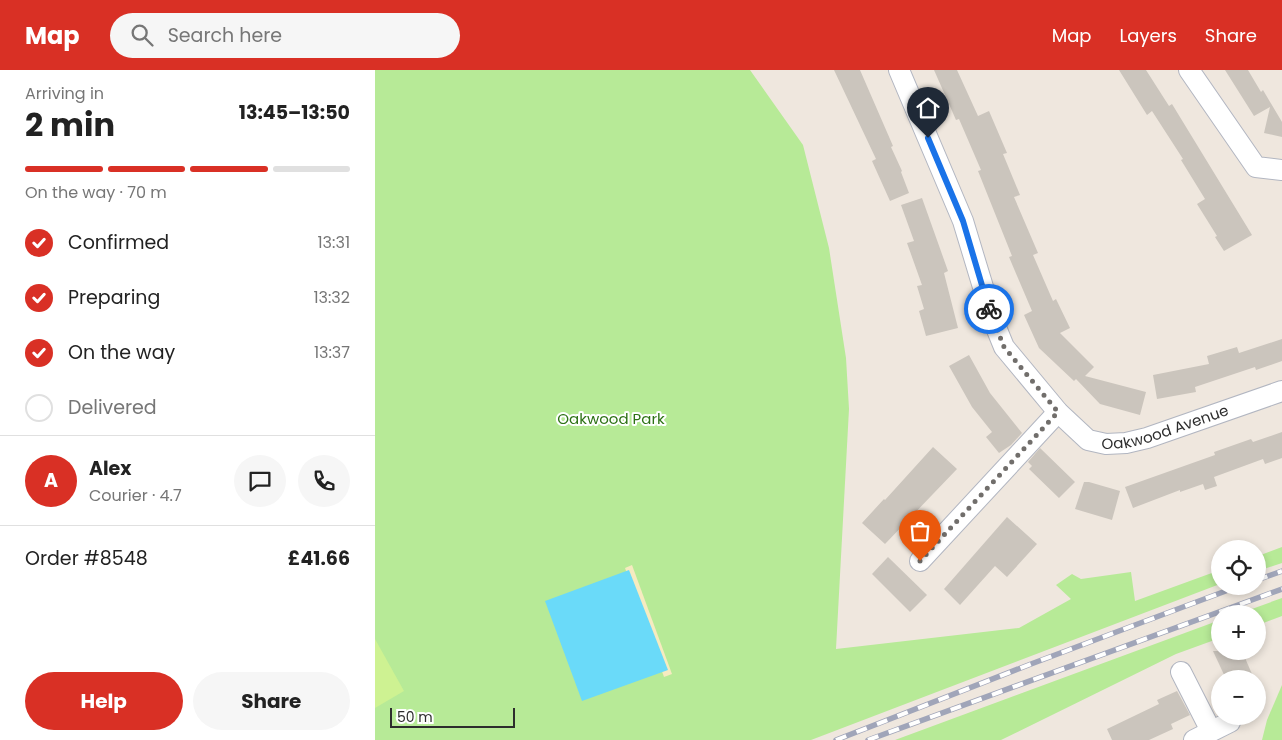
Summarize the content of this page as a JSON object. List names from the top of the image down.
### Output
{
  "streets": {
    "street": ["Oakwood Avenue"]
  },
  "parks": ["Oakwood Park"],
  "scale_bar": "50 m",
  "page": {
    "header": "Map",
    "search": "Search here",
    "nav": ["Map", "Layers", "Share"],
    "heading": ["2 min", "Arriving in", "13:45–13:50"],
    "panel": [
      "Alex",
      "Courier · 4.7",
      "Order #8548",
      "£41.66"
    ],
    "bar": "On the way · 70 m",
    "list": [
      ["Confirmed", "13:31"],
      ["Preparing", "13:32"],
      ["On the way", "13:37"],
      "Delivered"
    ],
    "round": "A",
    "map_buttons": ["+", "−"],
    "buttons": ["Help", "Share"],
    "scale": "50 m"
  }
}
